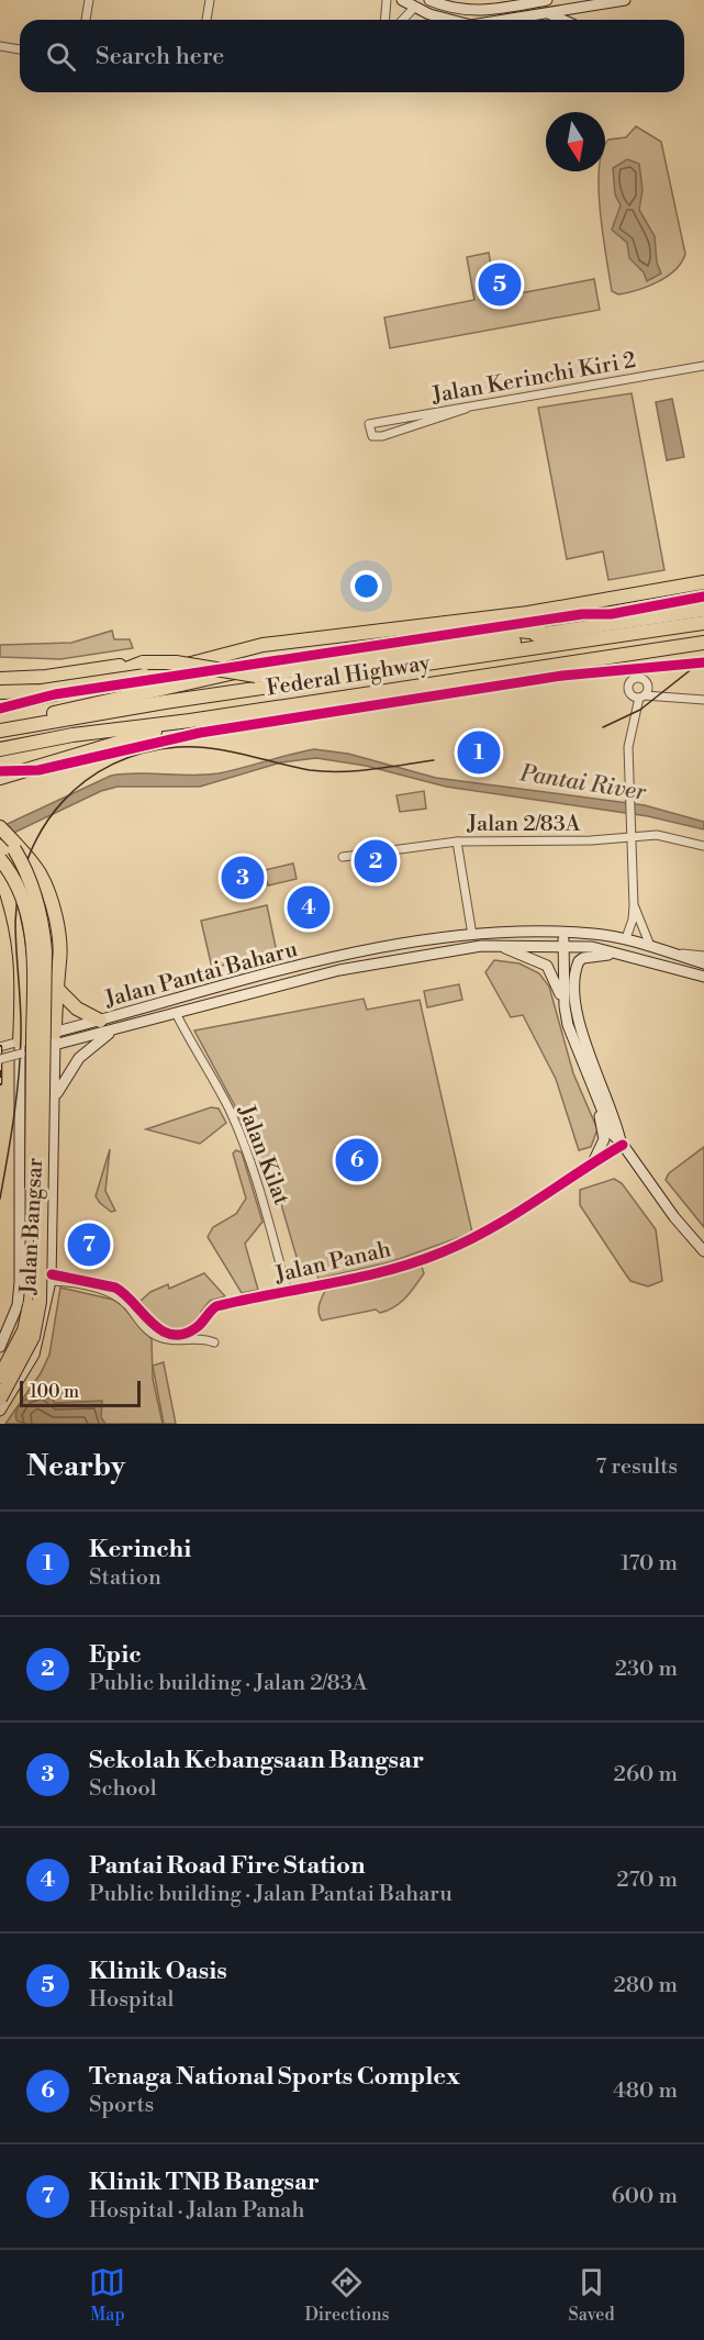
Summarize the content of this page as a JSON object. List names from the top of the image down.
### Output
{
  "streets": {
    "highway": ["Federal Highway"],
    "main road": ["Jalan Pantai Baharu", "Jalan Bangsar"],
    "street": [
      "Jalan Kerinchi Kiri 2",
      "Jalan 2/83A",
      "Jalan Kilat",
      "Jalan Panah"
    ]
  },
  "crossings": [
    ["Jalan Pantai Baharu", "Jalan Kilat"],
    ["Jalan Pantai Baharu", "Jalan Bangsar"],
    ["Jalan Kilat", "Jalan Panah"],
    ["Jalan Bangsar", "Jalan Panah"]
  ],
  "water": ["Pantai River"],
  "scale_bar": "100 m",
  "north": "bottom",
  "page": {
    "search": "Search here",
    "pins": [
      "5",
      "1",
      "2",
      "3",
      "4",
      "6",
      "7"
    ],
    "scale": "100 m",
    "heading": ["Nearby", "7 results"],
    "list": [
      {
        "mark": "1",
        "name": "Kerinchi",
        "note": "Station",
        "value": "170 m"
      },
      {
        "mark": "2",
        "name": "Epic",
        "note": "Public building · Jalan 2/83A",
        "value": "230 m"
      },
      {
        "mark": "3",
        "name": "Sekolah Kebangsaan Bangsar",
        "note": "School",
        "value": "260 m"
      },
      {
        "mark": "4",
        "name": "Pantai Road Fire Station",
        "note": "Public building · Jalan Pantai Baharu",
        "value": "270 m"
      },
      {
        "mark": "5",
        "name": "Klinik Oasis",
        "note": "Hospital",
        "value": "280 m"
      },
      {
        "mark": "6",
        "name": "Tenaga National Sports Complex",
        "note": "Sports",
        "value": "480 m"
      },
      {
        "mark": "7",
        "name": "Klinik TNB Bangsar",
        "note": "Hospital · Jalan Panah",
        "value": "600 m"
      }
    ],
    "nav": ["Map", "Directions", "Saved"]
  }
}
